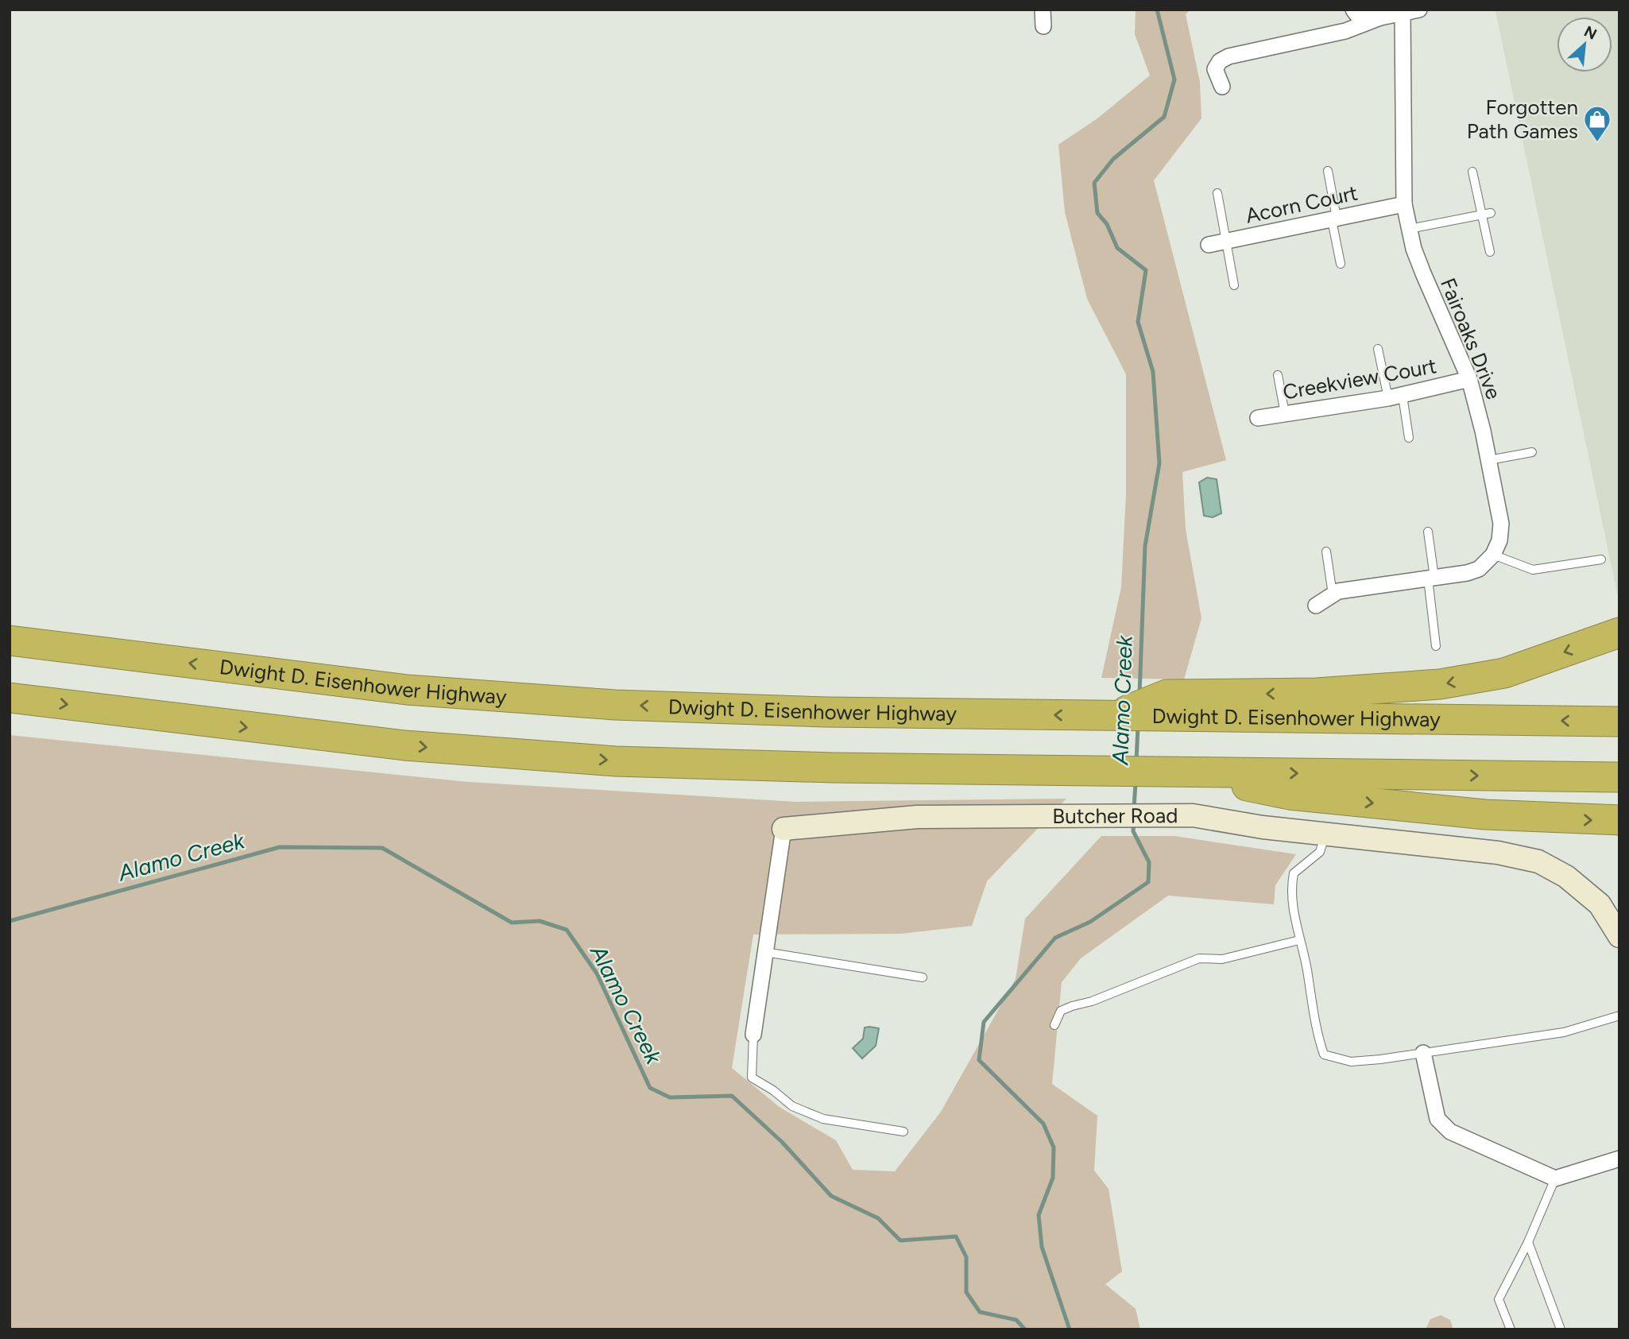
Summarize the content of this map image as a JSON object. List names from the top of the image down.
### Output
{
  "streets": {
    "highway": ["Dwight D. Eisenhower Highway"],
    "street": [
      "Acorn Court",
      "Fairoaks Drive",
      "Creekview Court",
      "Butcher Road"
    ]
  },
  "crossings": [
    ["Acorn Court", "Fairoaks Drive"],
    ["Fairoaks Drive", "Creekview Court"]
  ],
  "water": ["Alamo Creek"],
  "places": {
    "shop": ["Forgotten Path Games"]
  },
  "north": "top right"
}
